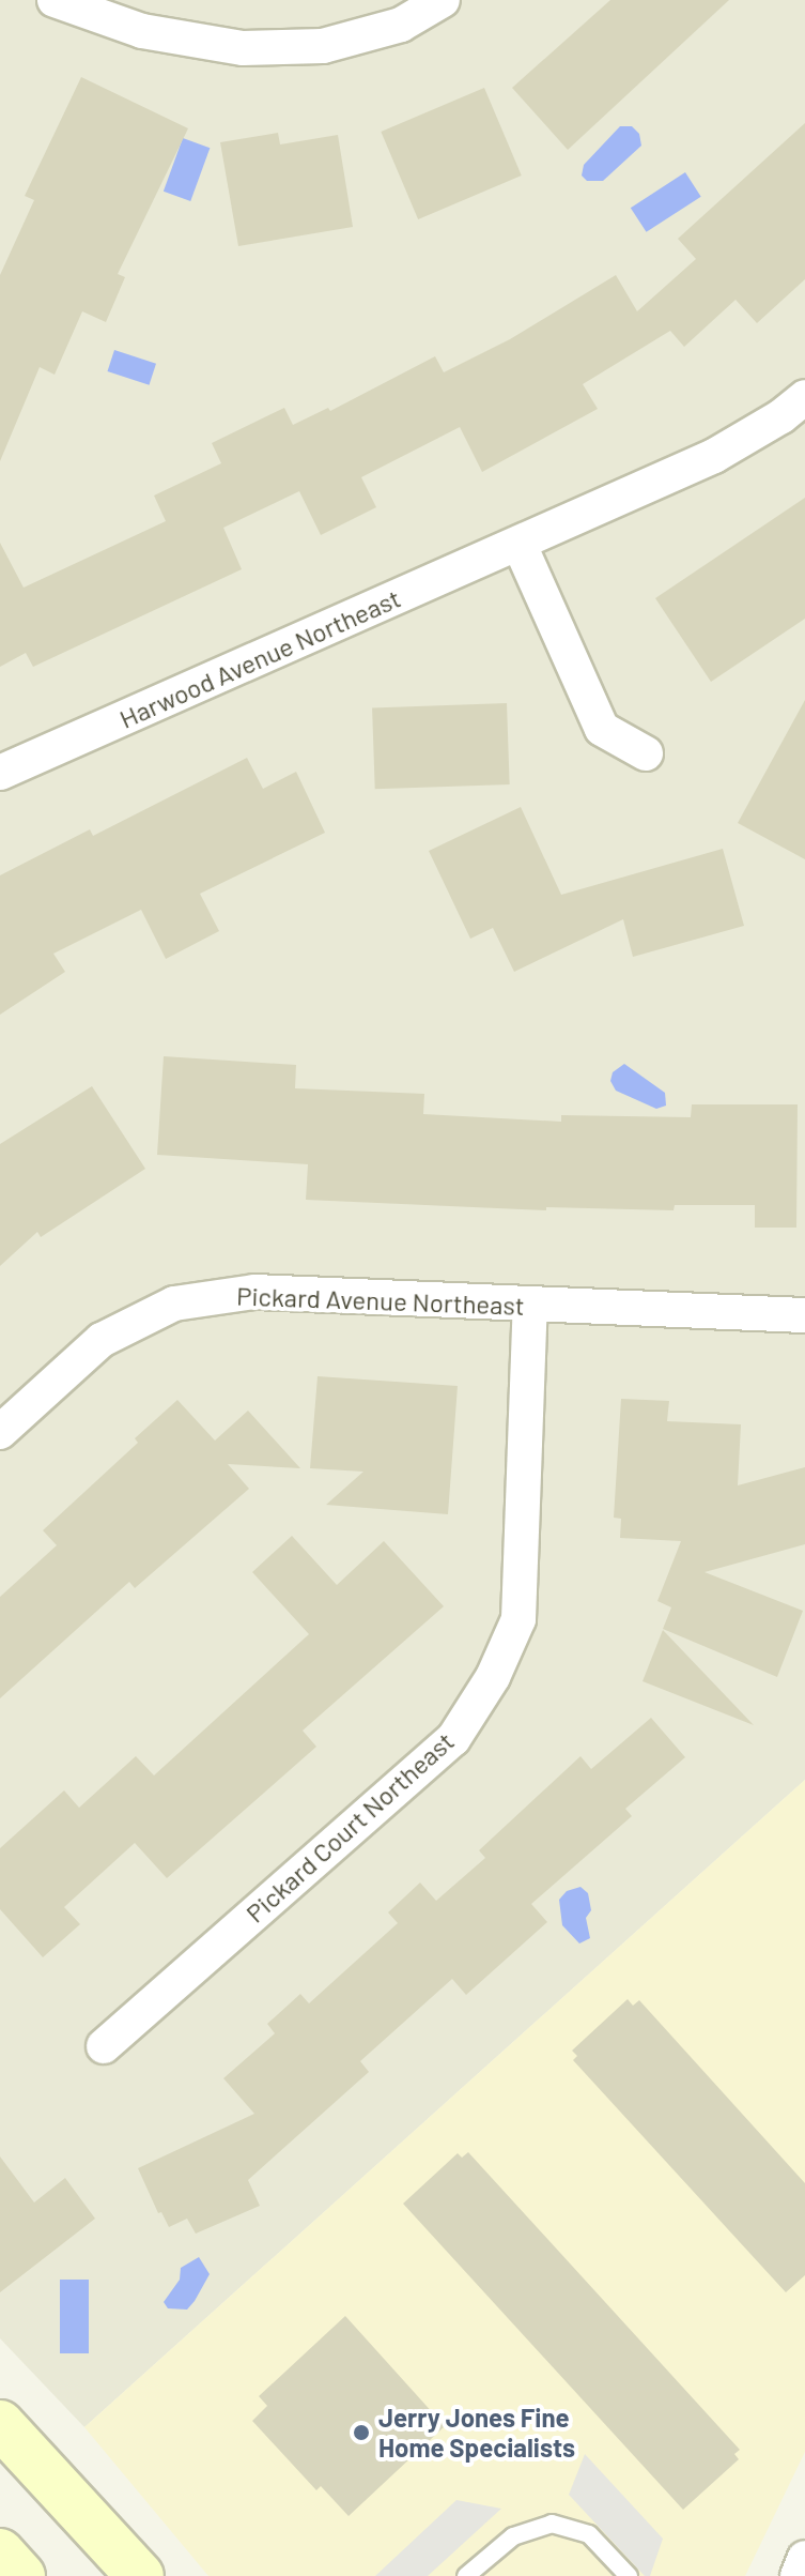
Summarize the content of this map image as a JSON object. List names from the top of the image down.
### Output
{
  "streets": {
    "street": ["Harwood Avenue Northeast", "Pickard Avenue Northeast", "Pickard Court Northeast"]
  },
  "crossings": [
    ["Pickard Avenue Northeast", "Pickard Court Northeast"]
  ],
  "places": ["Jerry Jones Fine Home Specialists"]
}
